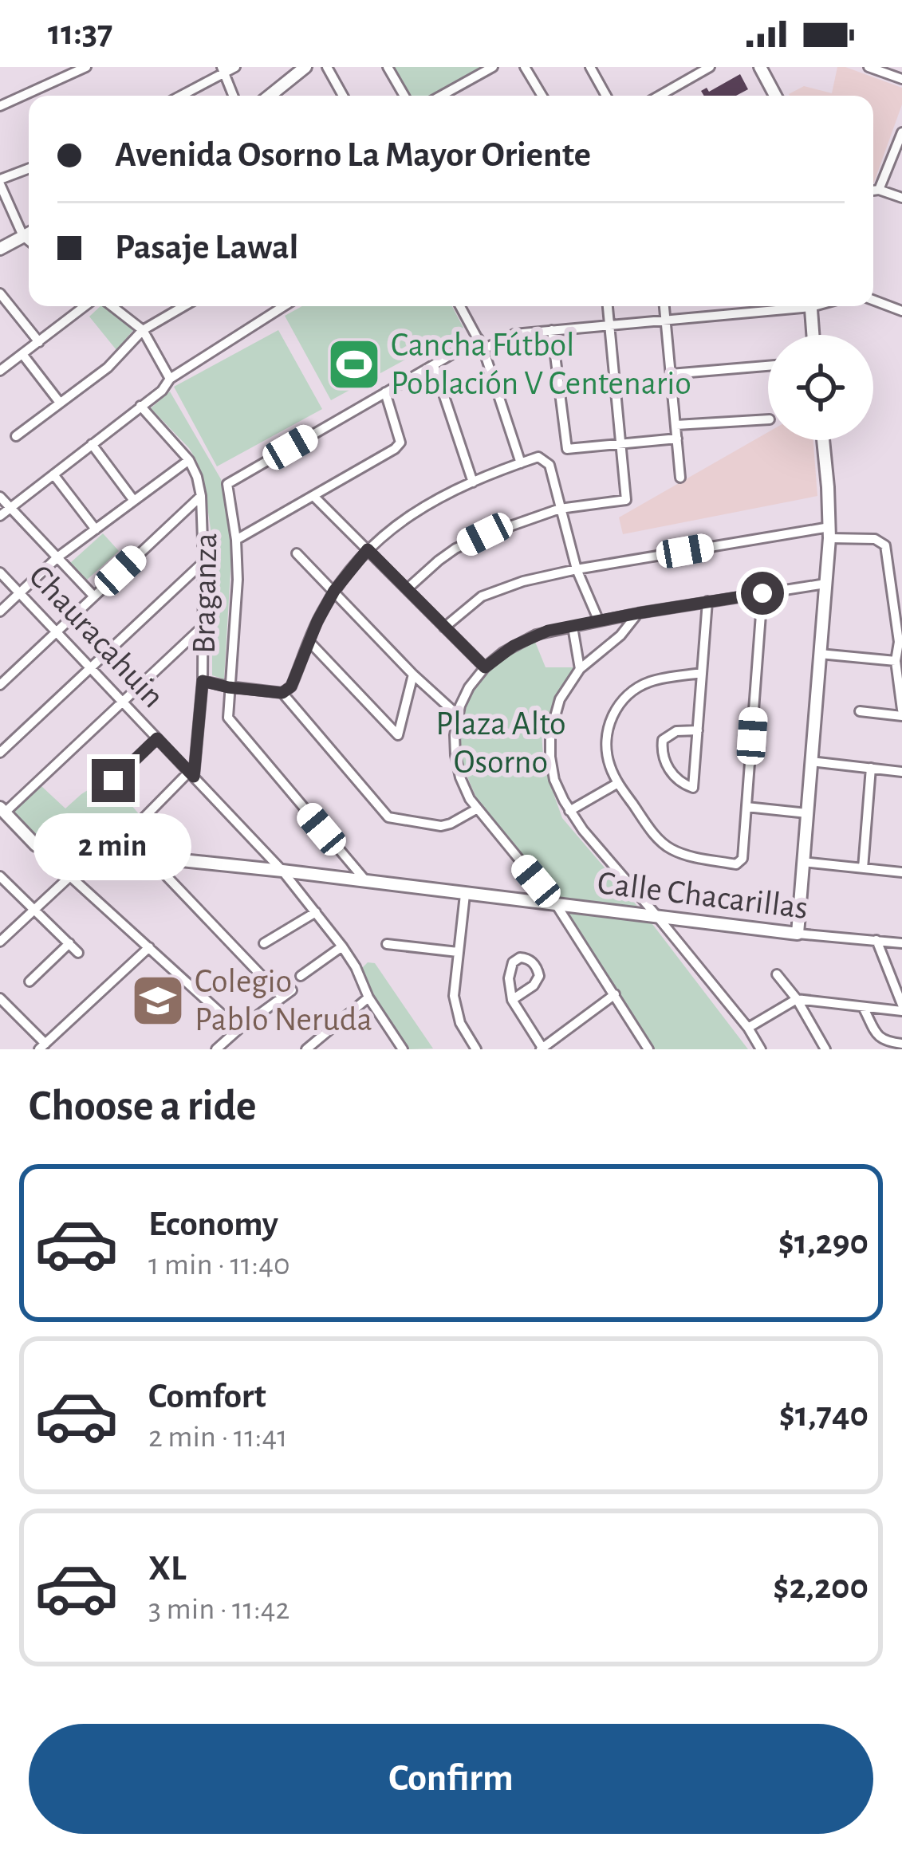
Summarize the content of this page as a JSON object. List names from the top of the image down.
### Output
{
  "streets": {
    "street": ["Braganza", "Chauracahuin", "Calle Chacarillas"]
  },
  "crossings": [
    ["Braganza", "Calle Chacarillas"],
    ["Chauracahuin", "Calle Chacarillas"]
  ],
  "parks": ["Plaza Alto Osorno"],
  "places": {
    "sports": ["Cancha Fútbol Población V Centenario"],
    "school or university": ["Colegio Pablo Neruda"]
  },
  "page": {
    "status": "11:37",
    "banner": ["Avenida Osorno La Mayor Oriente", "Pasaje Lawal"],
    "bubble": "2 min",
    "heading": "Choose a ride",
    "list": [
      {
        "name": "Economy",
        "note": "1 min · 11:40",
        "value": "$1,290"
      },
      {
        "name": "Comfort",
        "note": "2 min · 11:41",
        "value": "$1,740"
      },
      {
        "name": "XL",
        "note": "3 min · 11:42",
        "value": "$2,200"
      }
    ],
    "buttons": "Confirm"
  }
}
